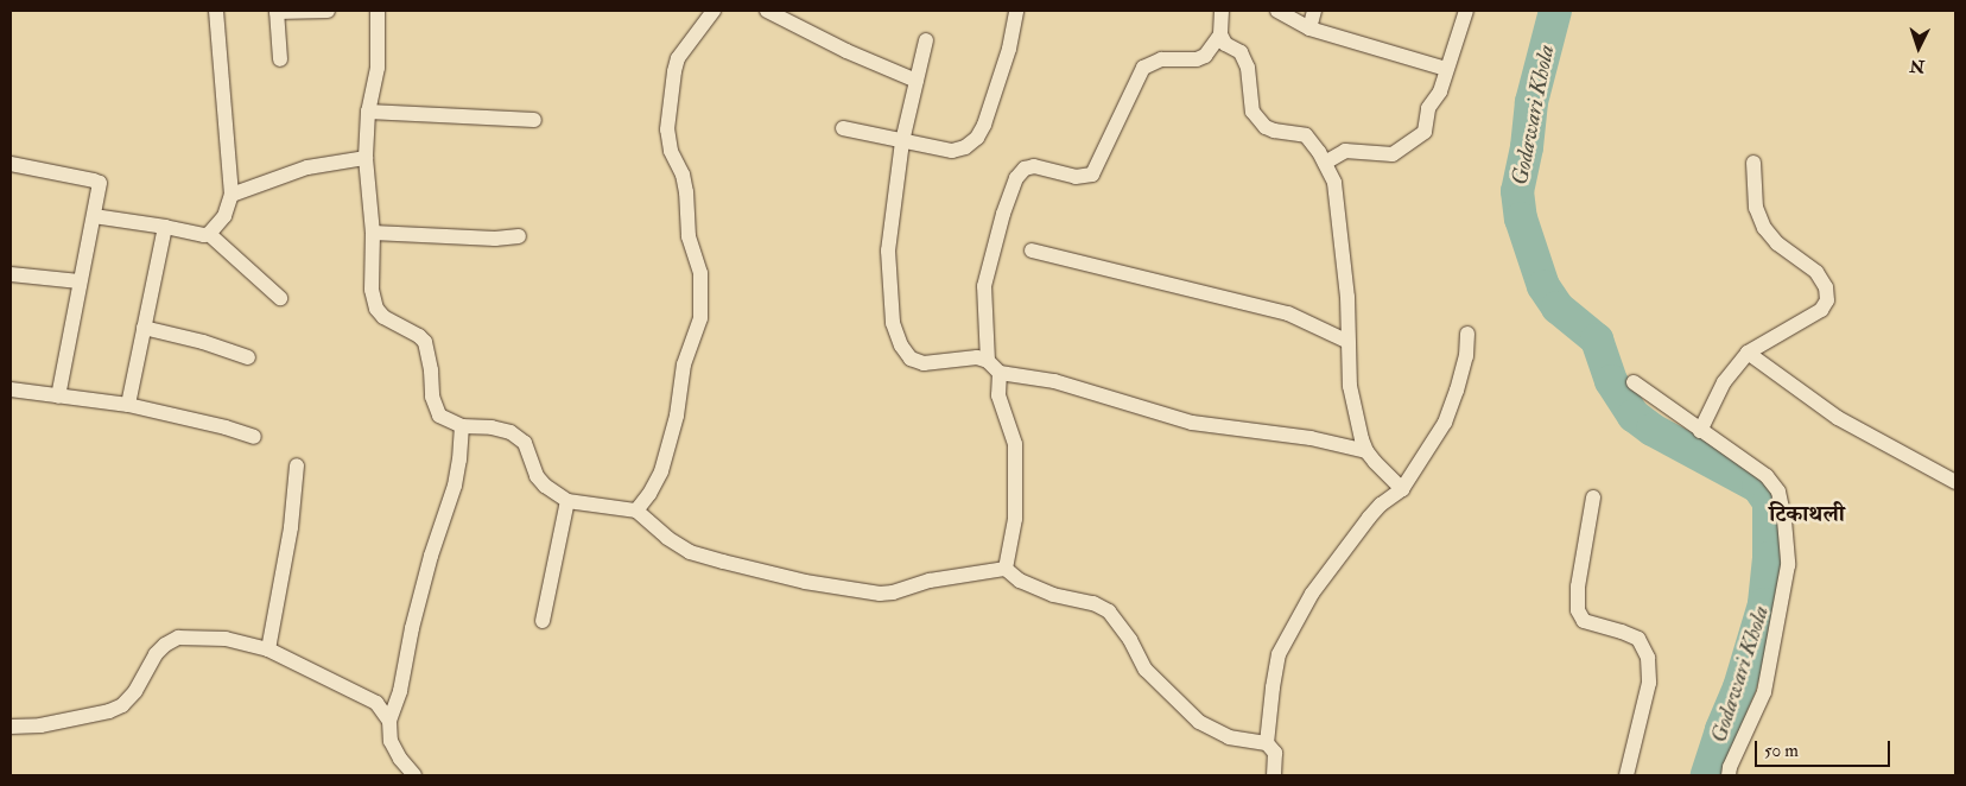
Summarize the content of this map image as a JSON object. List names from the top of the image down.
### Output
{
  "districts": ["टिकाथली"],
  "water": ["Godawari Khola"],
  "scale_bar": "50 m",
  "north": "bottom"
}
